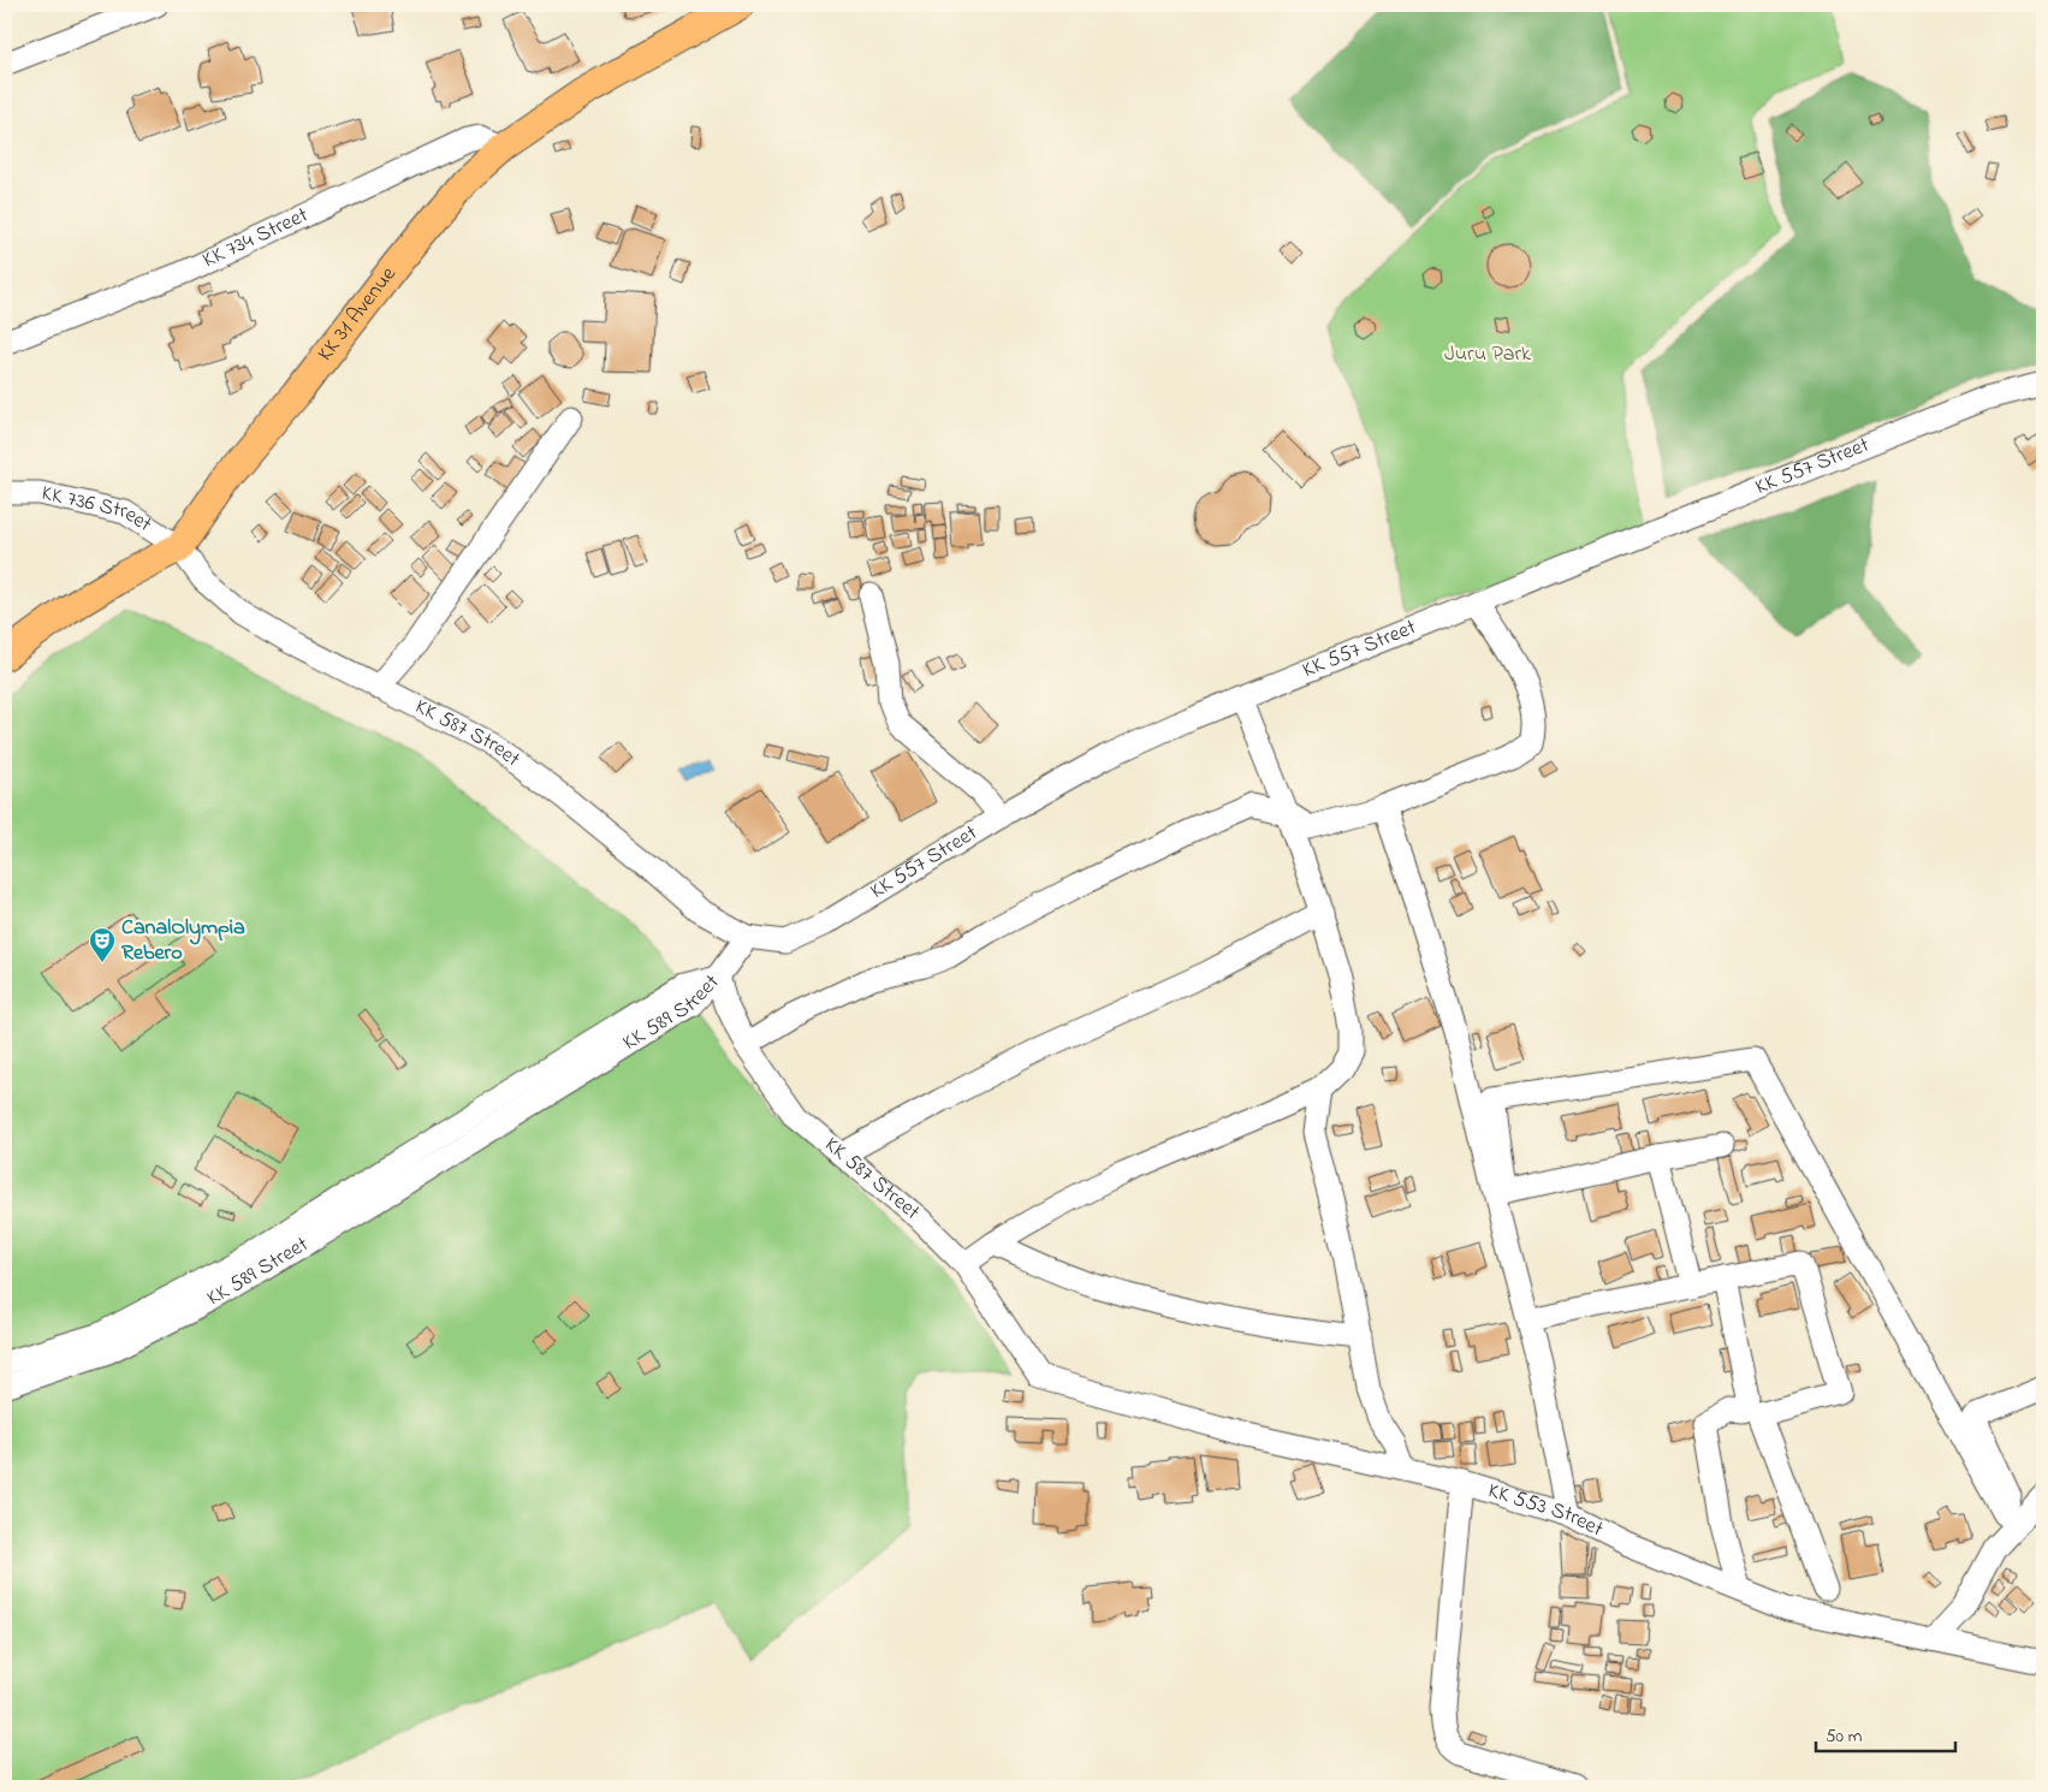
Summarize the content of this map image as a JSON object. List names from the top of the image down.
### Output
{
  "streets": {
    "main road": ["KK 31 Avenue"],
    "street": [
      "KK 734 Street",
      "KK 557 Street",
      "KK 736 Street",
      "KK 587 Street",
      "KK 589 Street",
      "KK 553 Street"
    ]
  },
  "crossings": [
    ["KK 734 Street", "KK 31 Avenue"],
    ["KK 31 Avenue", "KK 736 Street"],
    ["KK 31 Avenue", "KK 587 Street"],
    ["KK 557 Street", "KK 587 Street"],
    ["KK 736 Street", "KK 587 Street"],
    ["KK 587 Street", "KK 589 Street"],
    ["KK 587 Street", "KK 553 Street"]
  ],
  "parks": ["Juru Park"],
  "places": {
    "theatre": ["CanalOlympia Rebero"]
  },
  "scale_bar": "50 m"
}
